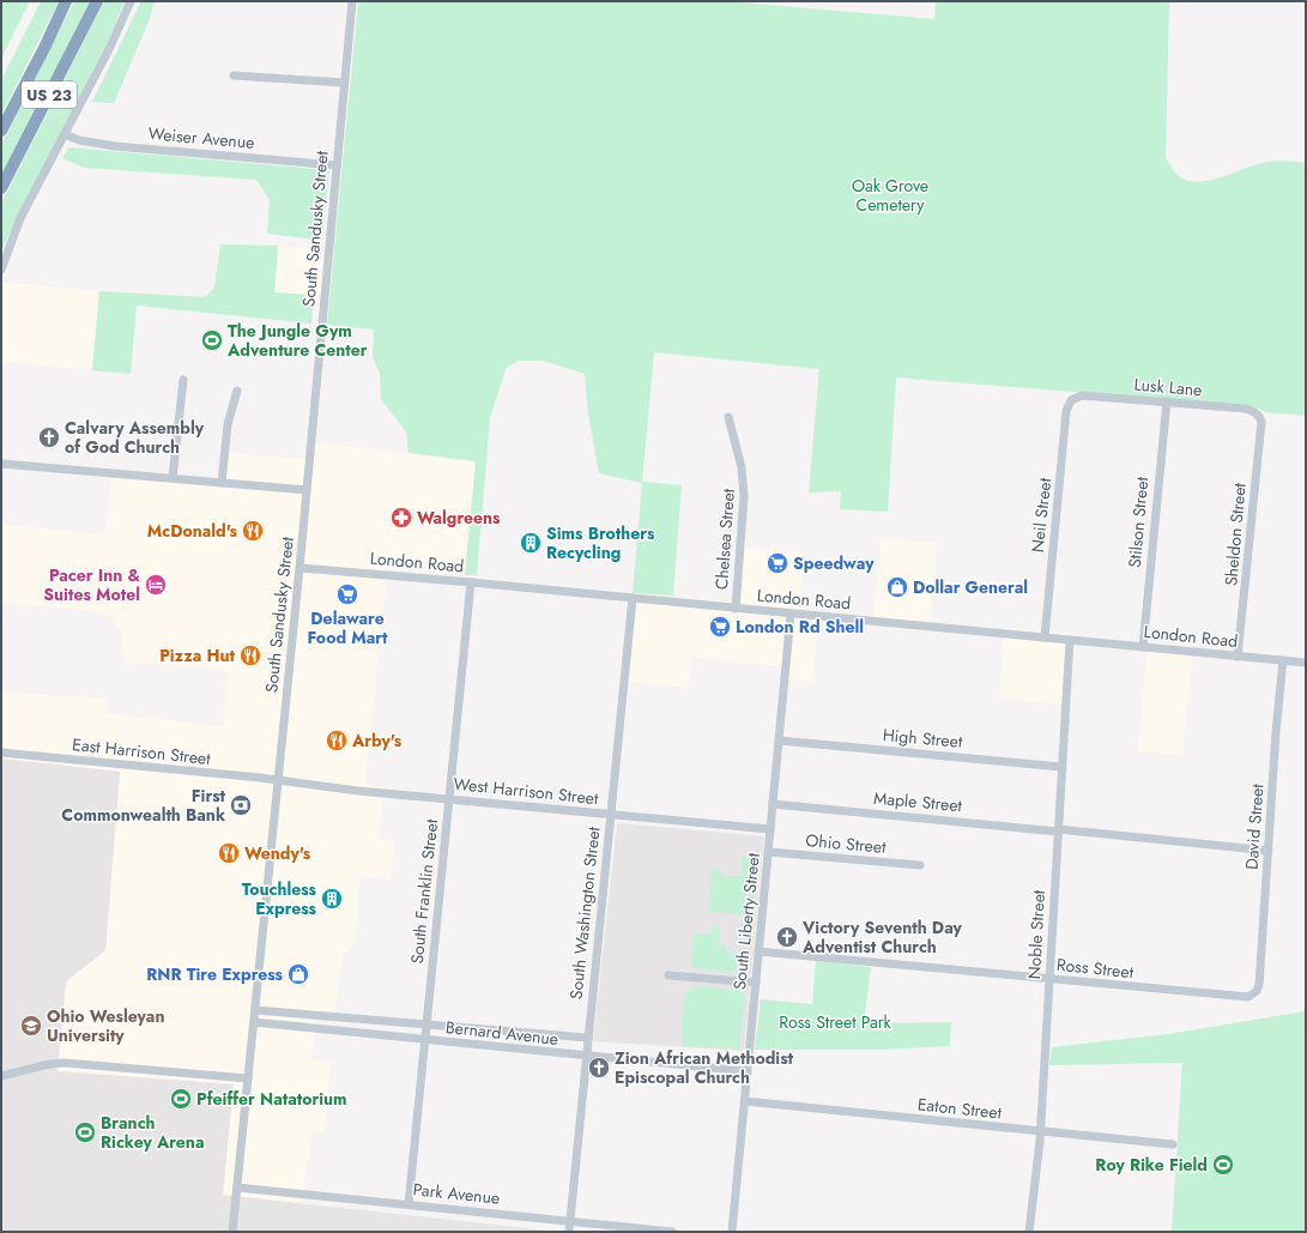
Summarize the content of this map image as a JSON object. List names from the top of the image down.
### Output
{
  "streets": {
    "highway": ["US 23"],
    "street": [
      "Weiser Avenue",
      "South Sandusky Street",
      "Lusk Lane",
      "Neil Street",
      "Stilson Street",
      "Sheldon Street",
      "Chelsea Street",
      "London Road",
      "High Street",
      "East Harrison Street",
      "West Harrison Street",
      "Maple Street",
      "David Street",
      "Ohio Street",
      "South Franklin Street",
      "South Washington Street",
      "South Liberty Street",
      "Noble Street",
      "Ross Street",
      "Bernard Avenue",
      "Eaton Street",
      "Park Avenue"
    ]
  },
  "crossings": [
    ["Weiser Avenue", "South Sandusky Street"],
    ["South Sandusky Street", "London Road"],
    ["South Sandusky Street", "East Harrison Street"],
    ["South Sandusky Street", "West Harrison Street"],
    ["South Sandusky Street", "Bernard Avenue"],
    ["South Sandusky Street", "Park Avenue"],
    ["Lusk Lane", "Neil Street"],
    ["Lusk Lane", "Stilson Street"],
    ["Lusk Lane", "Sheldon Street"],
    ["Neil Street", "London Road"],
    ["Stilson Street", "London Road"],
    ["Sheldon Street", "London Road"],
    ["Chelsea Street", "London Road"],
    ["London Road", "David Street"],
    ["London Road", "South Franklin Street"],
    ["London Road", "South Washington Street"],
    ["London Road", "South Liberty Street"],
    ["London Road", "Noble Street"],
    ["High Street", "South Liberty Street"],
    ["High Street", "Noble Street"],
    ["East Harrison Street", "West Harrison Street"],
    ["West Harrison Street", "South Franklin Street"],
    ["West Harrison Street", "South Washington Street"],
    ["West Harrison Street", "South Liberty Street"],
    ["Maple Street", "David Street"],
    ["Maple Street", "South Liberty Street"],
    ["Maple Street", "Noble Street"],
    ["David Street", "Ross Street"],
    ["Ohio Street", "South Liberty Street"],
    ["South Franklin Street", "Bernard Avenue"],
    ["South Franklin Street", "Park Avenue"],
    ["South Washington Street", "Bernard Avenue"],
    ["South Washington Street", "Park Avenue"],
    ["South Liberty Street", "Ross Street"],
    ["South Liberty Street", "Bernard Avenue"],
    ["South Liberty Street", "Eaton Street"],
    ["Noble Street", "Ross Street"],
    ["Noble Street", "Eaton Street"]
  ],
  "parks": ["Oak Grove Cemetery", "Ross Street Park"],
  "places": {
    "sports": [
      "The Jungle Gym Adventure Center",
      "Pfeiffer Natatorium",
      "Branch Rickey Arena",
      "Roy Rike Field"
    ],
    "church": ["Calvary Assembly of God Church", "Victory Seventh Day Adventist Church", "Zion African Methodist Episcopal Church"],
    "pharmacy": ["Walgreens"],
    "restaurant": [
      "McDonald's",
      "Pizza Hut",
      "Arby's",
      "Wendy's"
    ],
    "building": ["Sims Brothers Recycling", "Touchless Express"],
    "supermarket": ["Speedway", "Delaware Food Mart", "London Rd Shell"],
    "hotel": ["Pacer Inn & Suites Motel"],
    "shop": ["Dollar General", "RNR Tire Express"],
    "bank": ["First Commonwealth Bank"],
    "school or university": ["Ohio Wesleyan University"]
  }
}
